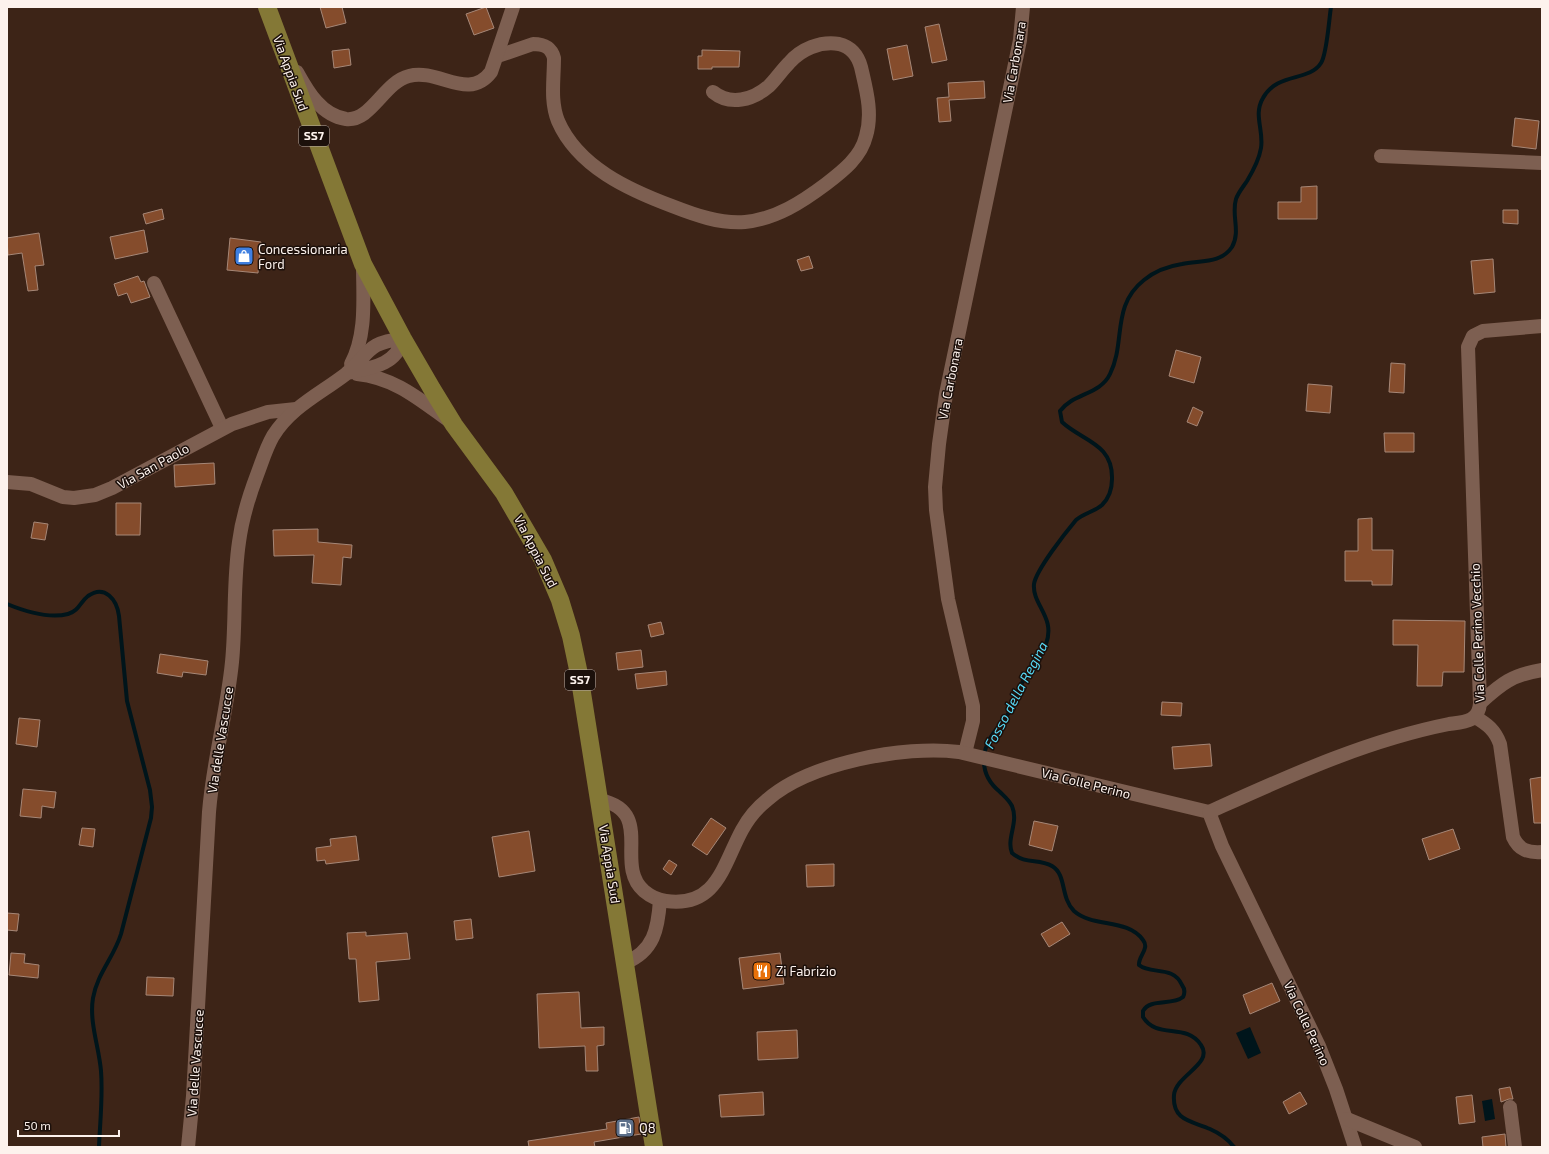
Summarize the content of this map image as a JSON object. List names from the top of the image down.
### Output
{
  "streets": {
    "main road": ["Via Appia Sud", "SS7"],
    "street": [
      "Via Carbonara",
      "Via San Paolo",
      "Via Colle Perino Vecchio",
      "Via delle Vascucce",
      "Via Colle Perino"
    ]
  },
  "crossings": [
    ["Via Carbonara", "Via Colle Perino"],
    ["Via Appia Sud", "Via delle Vascucce"],
    ["Via Appia Sud", "Via Colle Perino"],
    ["Via San Paolo", "Via delle Vascucce"],
    ["Via Colle Perino Vecchio", "Via Colle Perino"]
  ],
  "water": ["Fosso della Regina"],
  "places": {
    "shop": ["Concessionaria Ford"],
    "restaurant": ["Zi Fabrizio"],
    "fuel station": ["Q8"]
  },
  "scale_bar": "50 m"
}
